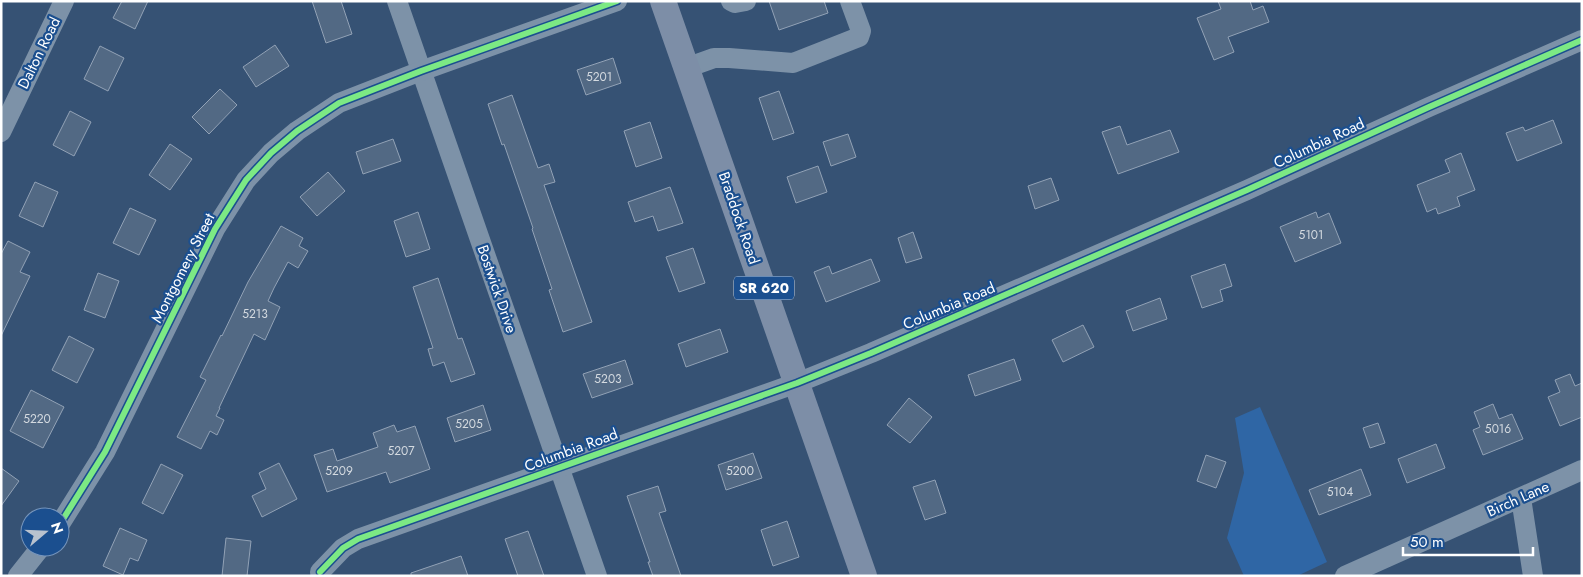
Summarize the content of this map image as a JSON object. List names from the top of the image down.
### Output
{
  "streets": {
    "main road": ["Braddock Road", "SR 620"],
    "street": [
      "Dalton Road",
      "Columbia Road",
      "Montgomery Street",
      "Bostwick Drive",
      "Birch Lane"
    ]
  },
  "crossings": [
    ["Columbia Road", "Braddock Road"],
    ["Columbia Road", "Bostwick Drive"],
    ["Montgomery Street", "Bostwick Drive"]
  ],
  "house_numbers": [
    "5201",
    "5101",
    "5213",
    "5203",
    "5220",
    "5205",
    "5016",
    "5207",
    "5209",
    "5200",
    "5104"
  ],
  "scale_bar": "50 m",
  "north": "right"
}
